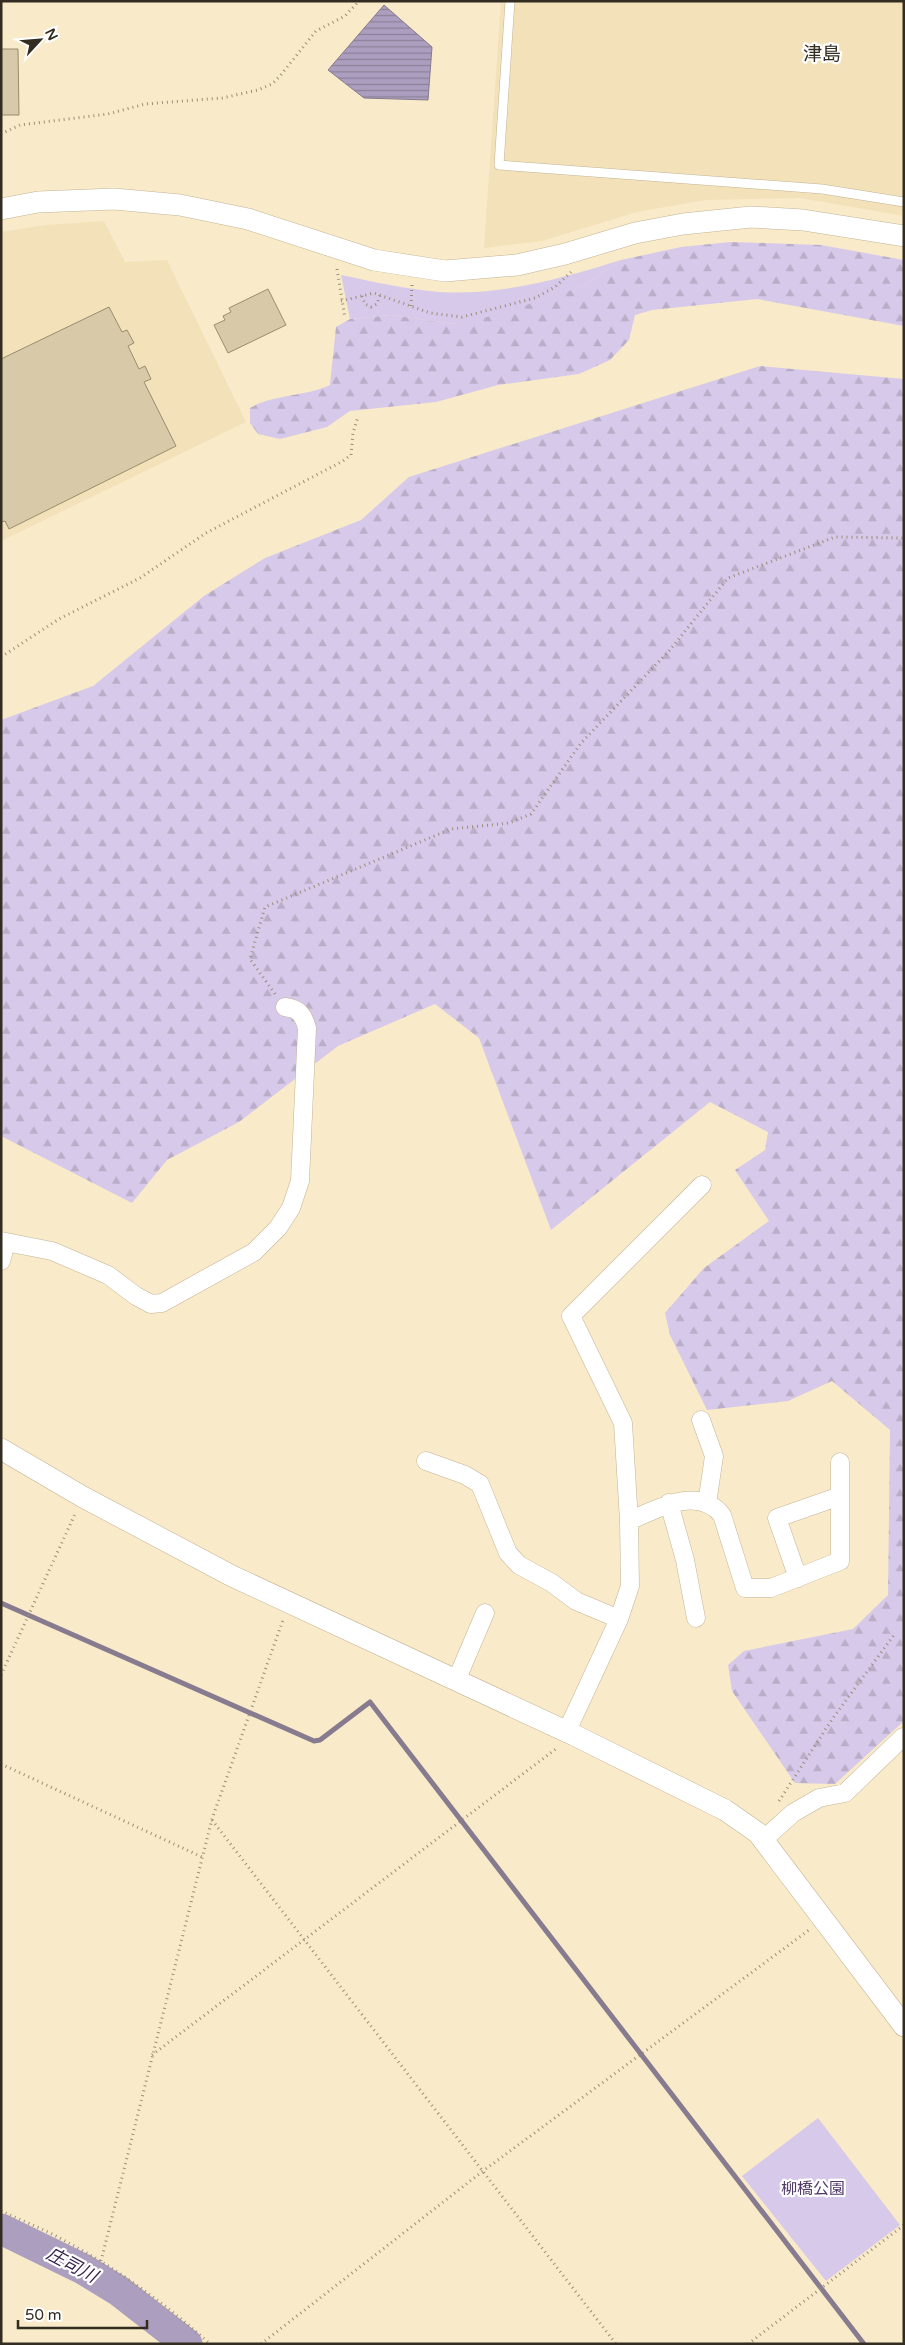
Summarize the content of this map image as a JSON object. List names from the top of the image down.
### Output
{
  "districts": ["津島"],
  "water": ["庄司川"],
  "parks": ["柳橋公園"],
  "scale_bar": "50 m",
  "north": "top right"
}
